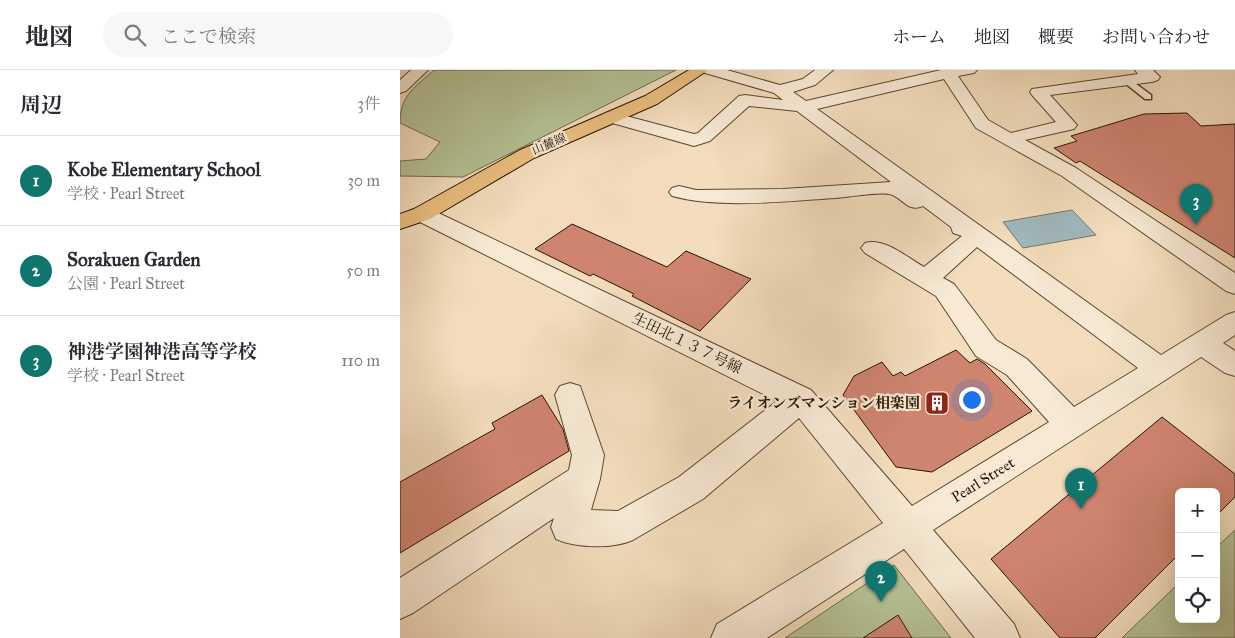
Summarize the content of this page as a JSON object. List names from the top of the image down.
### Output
{
  "streets": {
    "main road": ["山麓線"],
    "street": ["生田北１３７号線", "Pearl Street"]
  },
  "crossings": [
    ["山麓線", "生田北１３７号線"],
    ["生田北１３７号線", "Pearl Street"]
  ],
  "places": {
    "building": ["ライオンズマンション相楽園"]
  },
  "page": {
    "header": "地図",
    "search": "ここで検索",
    "nav": [
      "ホーム",
      "地図",
      "概要",
      "お問い合わせ"
    ],
    "heading": ["周辺", "3件"],
    "list": [
      {
        "mark": "1",
        "name": "Kobe Elementary School",
        "note": "学校 · Pearl Street",
        "value": "30 m"
      },
      {
        "mark": "2",
        "name": "Sorakuen Garden",
        "note": "公園 · Pearl Street",
        "value": "50 m"
      },
      {
        "mark": "3",
        "name": "神港学園神港高等学校",
        "note": "学校 · Pearl Street",
        "value": "110 m"
      }
    ],
    "pins": ["3", "1", "2"],
    "map_buttons": ["+", "−"]
  }
}
